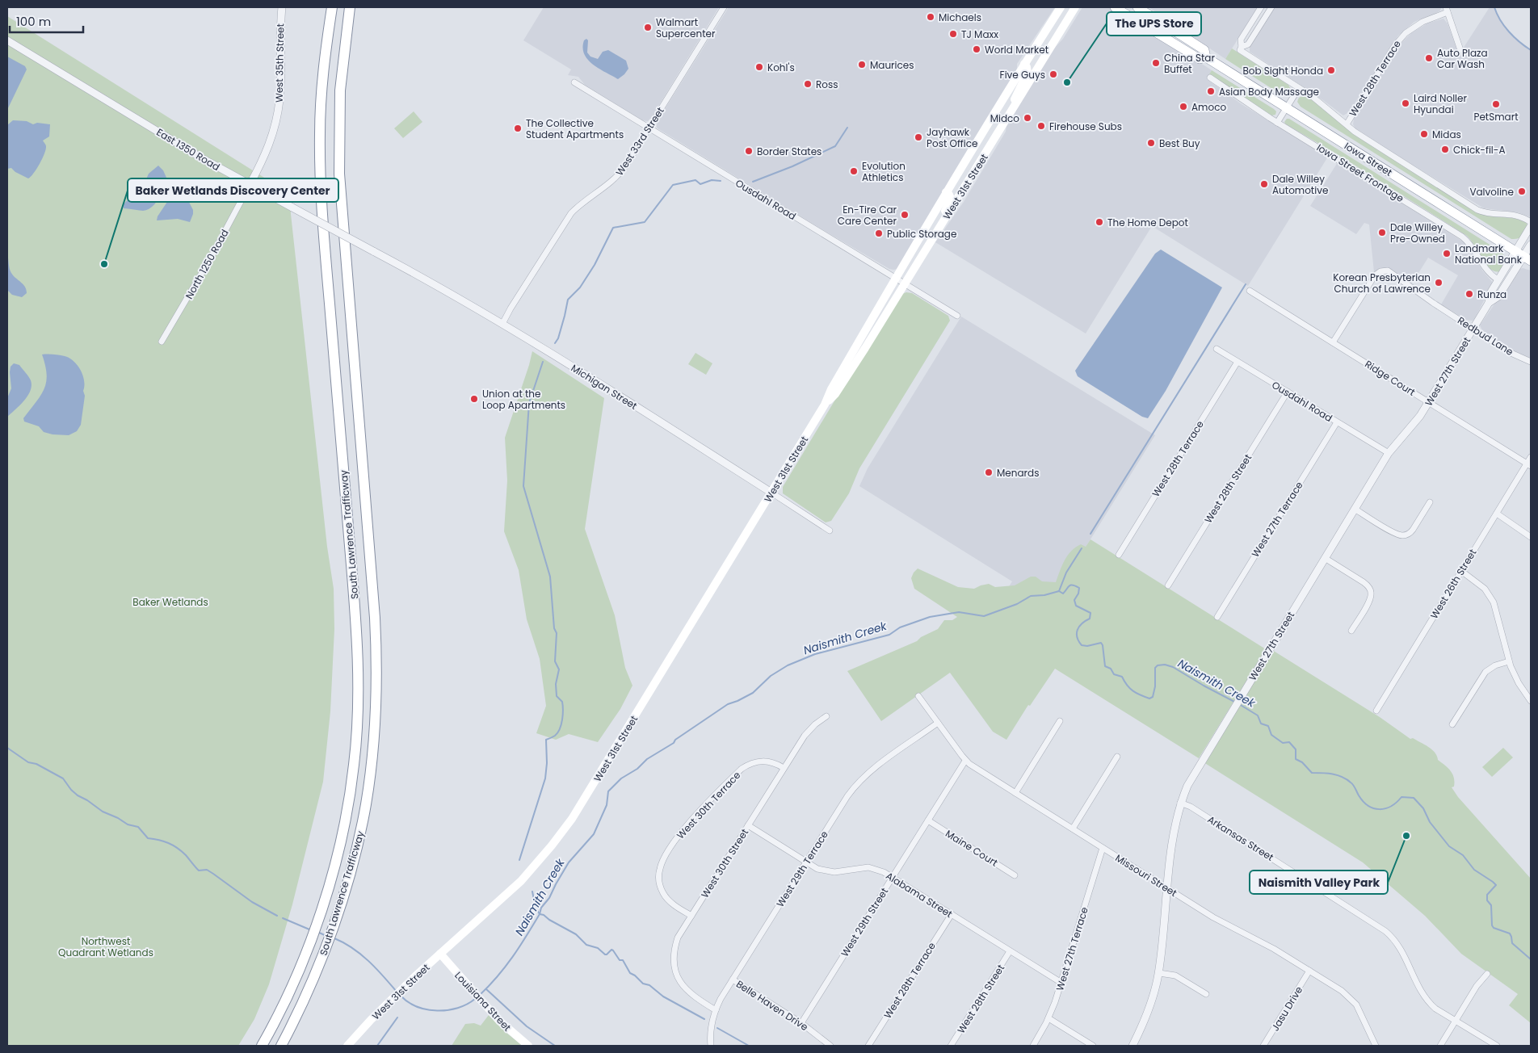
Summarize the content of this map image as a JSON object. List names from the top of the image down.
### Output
{
  "streets": {
    "highway": ["Iowa Street", "South Lawrence Trafficway"],
    "main road": ["West 31st Street", "Louisiana Street"],
    "street": [
      "West 35th Street",
      "West 28th Terrace",
      "West 33rd Street",
      "East 1350 Road",
      "Iowa Street Frontage",
      "Ousdahl Road",
      "North 1250 Road",
      "Redbud Lane",
      "West 27th Street",
      "Ridge Court",
      "Michigan Street",
      "West 28th Street",
      "West 27th Terrace",
      "West 26th Street",
      "West 30th Terrace",
      "Arkansas Street",
      "Maine Court",
      "West 30th Street",
      "West 29th Terrace",
      "Missouri Street",
      "Alabama Street",
      "West 29th Street",
      "Belle Haven Drive",
      "Jasu Drive"
    ]
  },
  "crossings": [
    ["West 35th Street", "East 1350 Road"],
    ["West 35th Street", "North 1250 Road"],
    ["West 28th Terrace", "Ousdahl Road"],
    ["West 28th Terrace", "Alabama Street"],
    ["West 33rd Street", "Ousdahl Road"],
    ["West 33rd Street", "Michigan Street"],
    ["East 1350 Road", "North 1250 Road"],
    ["East 1350 Road", "Michigan Street"],
    ["Iowa Street", "West 27th Street"],
    ["Iowa Street Frontage", "West 27th Street"],
    ["West 31st Street", "Ousdahl Road"],
    ["West 31st Street", "Michigan Street"],
    ["West 31st Street", "Louisiana Street"],
    ["Ousdahl Road", "West 27th Street"],
    ["Ousdahl Road", "West 28th Street"],
    ["Ousdahl Road", "West 27th Terrace"],
    ["Redbud Lane", "West 27th Street"],
    ["Redbud Lane", "Ridge Court"],
    ["West 27th Street", "Ridge Court"],
    ["West 27th Street", "Arkansas Street"],
    ["West 27th Street", "Missouri Street"],
    ["Ridge Court", "West 26th Street"],
    ["West 28th Street", "Alabama Street"],
    ["West 27th Terrace", "Missouri Street"],
    ["West 27th Terrace", "Alabama Street"],
    ["West 30th Terrace", "West 30th Street"],
    ["Maine Court", "West 29th Street"],
    ["West 30th Street", "West 29th Terrace"],
    ["West 30th Street", "Alabama Street"],
    ["West 29th Terrace", "Missouri Street"],
    ["West 29th Terrace", "Alabama Street"],
    ["West 29th Terrace", "Belle Haven Drive"],
    ["Missouri Street", "West 29th Street"],
    ["Missouri Street", "Jasu Drive"],
    ["Alabama Street", "West 29th Street"],
    ["West 29th Street", "Belle Haven Drive"]
  ],
  "water": ["Naismith Creek"],
  "parks": ["Baker Wetlands", "Northwest Quadrant Wetlands"],
  "places": [
    "Michaels",
    "Walmart Supercenter",
    "TJ Maxx",
    "World Market",
    "Auto Plaza Car Wash",
    "China Star Buffet",
    "Maurices",
    "Kohl's",
    "Bob Sight Honda",
    "Five Guys",
    "The UPS Store",
    "Ross",
    "Asian Body Massage",
    "Laird Noller Hyundai",
    "PetSmart",
    "Amoco",
    "Midco",
    "Firehouse Subs",
    "The Collective Student Apartments",
    "Midas",
    "Jayhawk Post Office",
    "Best Buy",
    "Chick-fil-A",
    "Border States",
    "Evolution Athletics",
    "Dale Willey Automotive",
    "Valvoline",
    "En-Tire Car Care Center",
    "The Home Depot",
    "Dale Willey Pre-Owned",
    "Public Storage",
    "Landmark National Bank",
    "Baker Wetlands Discovery Center",
    "Korean Presbyterian Church of Lawrence",
    "Runza",
    "Union at the Loop Apartments",
    "Menards",
    "Naismith Valley Park"
  ],
  "scale_bar": "100 m"
}
